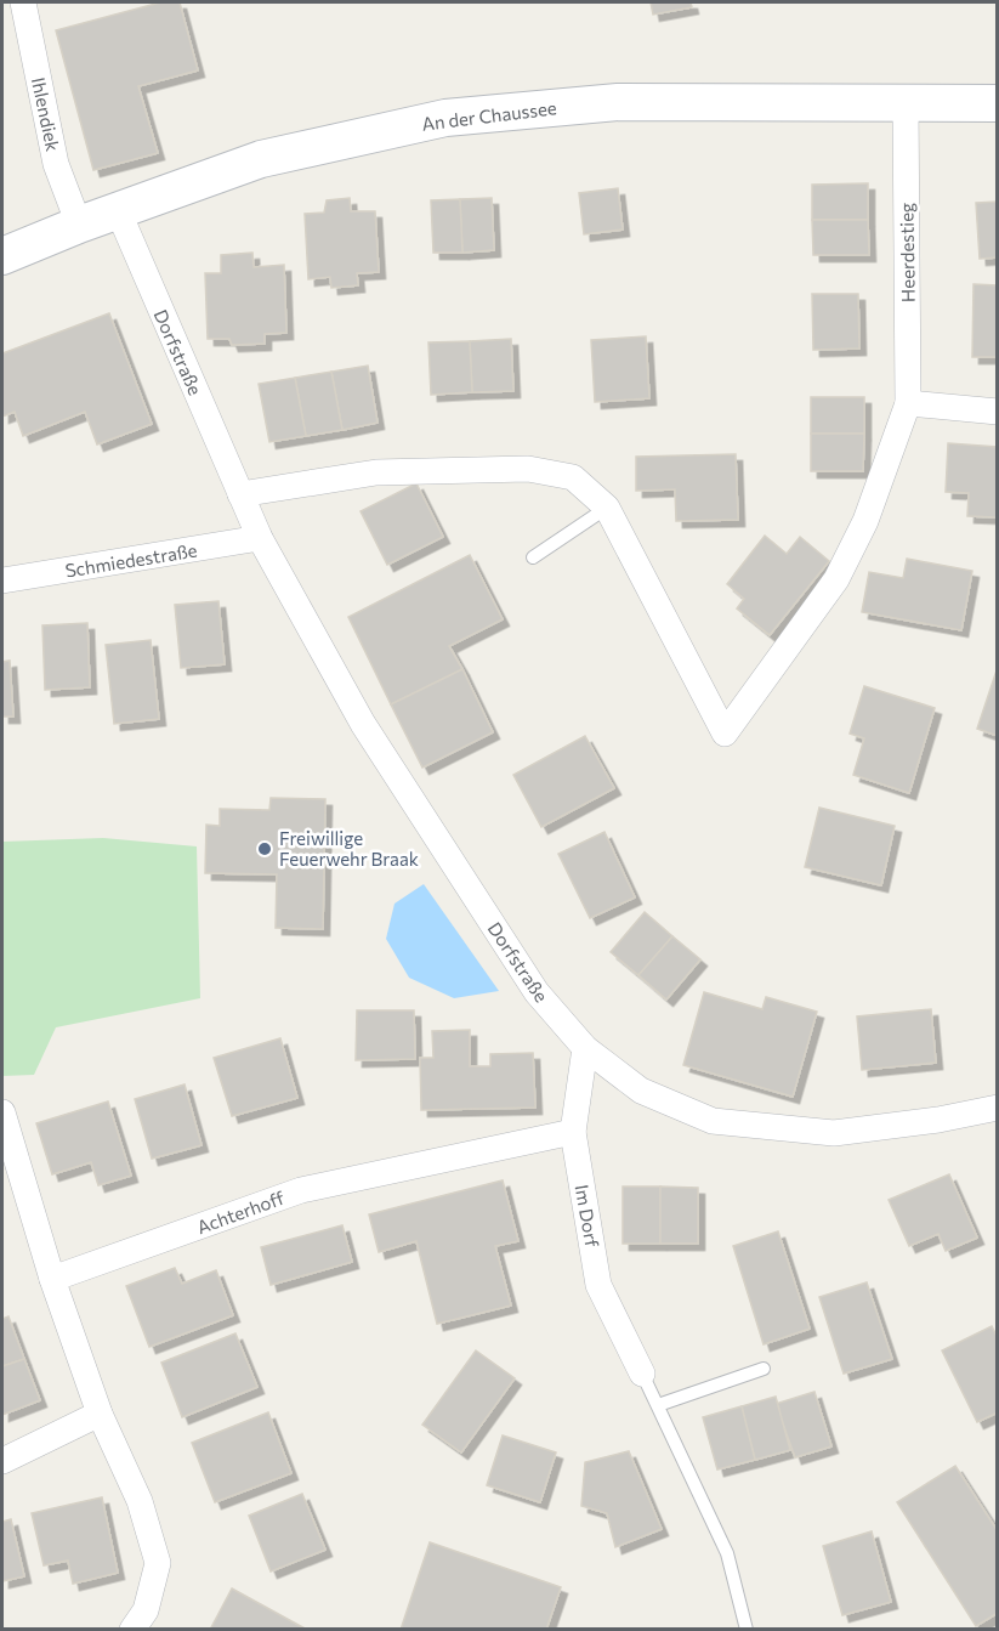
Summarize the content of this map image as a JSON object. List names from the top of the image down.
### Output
{
  "streets": {
    "main road": ["An der Chaussee"],
    "street": [
      "Ihlendiek",
      "Heerdestieg",
      "Dorfstraße",
      "Schmiedestraße",
      "Achterhoff",
      "Im Dorf"
    ]
  },
  "crossings": [
    ["Ihlendiek", "An der Chaussee"],
    ["An der Chaussee", "Heerdestieg"],
    ["An der Chaussee", "Dorfstraße"],
    ["Dorfstraße", "Schmiedestraße"],
    ["Dorfstraße", "Im Dorf"],
    ["Achterhoff", "Im Dorf"]
  ],
  "places": ["Freiwillige Feuerwehr Braak"]
}
